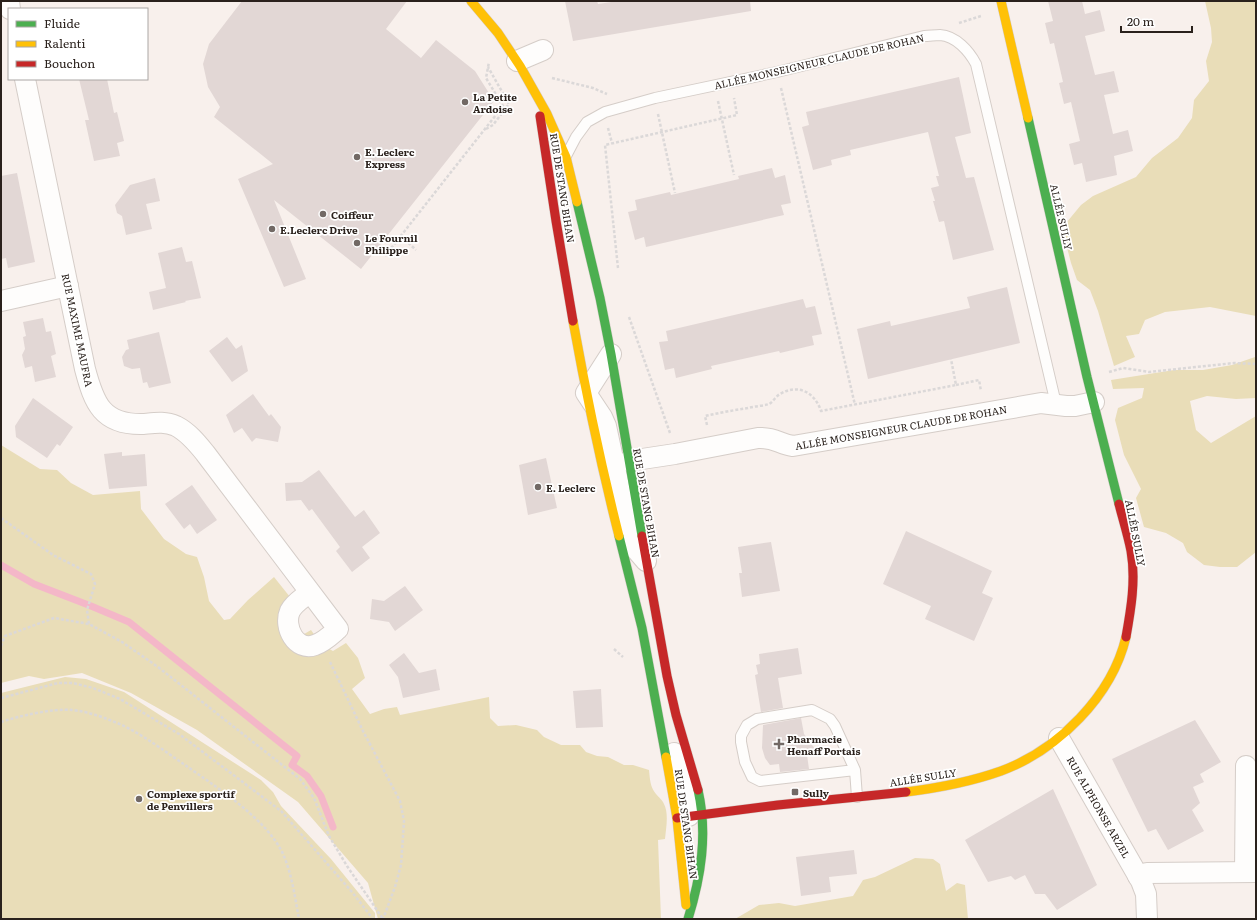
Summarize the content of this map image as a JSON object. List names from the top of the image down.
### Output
{
  "streets": {
    "street": [
      "ALLÉE MONSEIGNEUR CLAUDE DE ROHAN",
      "RUE DE STANG BIHAN",
      "ALLÉE SULLY",
      "RUE MAXIME MAUFRA",
      "RUE ALPHONSE ARZEL"
    ]
  },
  "crossings": [
    ["ALLÉE MONSEIGNEUR CLAUDE DE ROHAN", "RUE DE STANG BIHAN"],
    ["ALLÉE MONSEIGNEUR CLAUDE DE ROHAN", "ALLÉE SULLY"],
    ["RUE DE STANG BIHAN", "ALLÉE SULLY"],
    ["ALLÉE SULLY", "RUE ALPHONSE ARZEL"]
  ],
  "places": {
    "other": [
      "La Petite Ardoise",
      "E. Leclerc Express",
      "Coiffeur",
      "E.Leclerc Drive",
      "Le Fournil Philippe",
      "E. Leclerc",
      "Complexe sportif de Penvillers"
    ],
    "health": ["Pharmacie Henaff Portais"],
    "transit": ["Sully"]
  },
  "legend": ["Fluide", "Ralenti", "Bouchon"],
  "scale_bar": "20 m"
}
